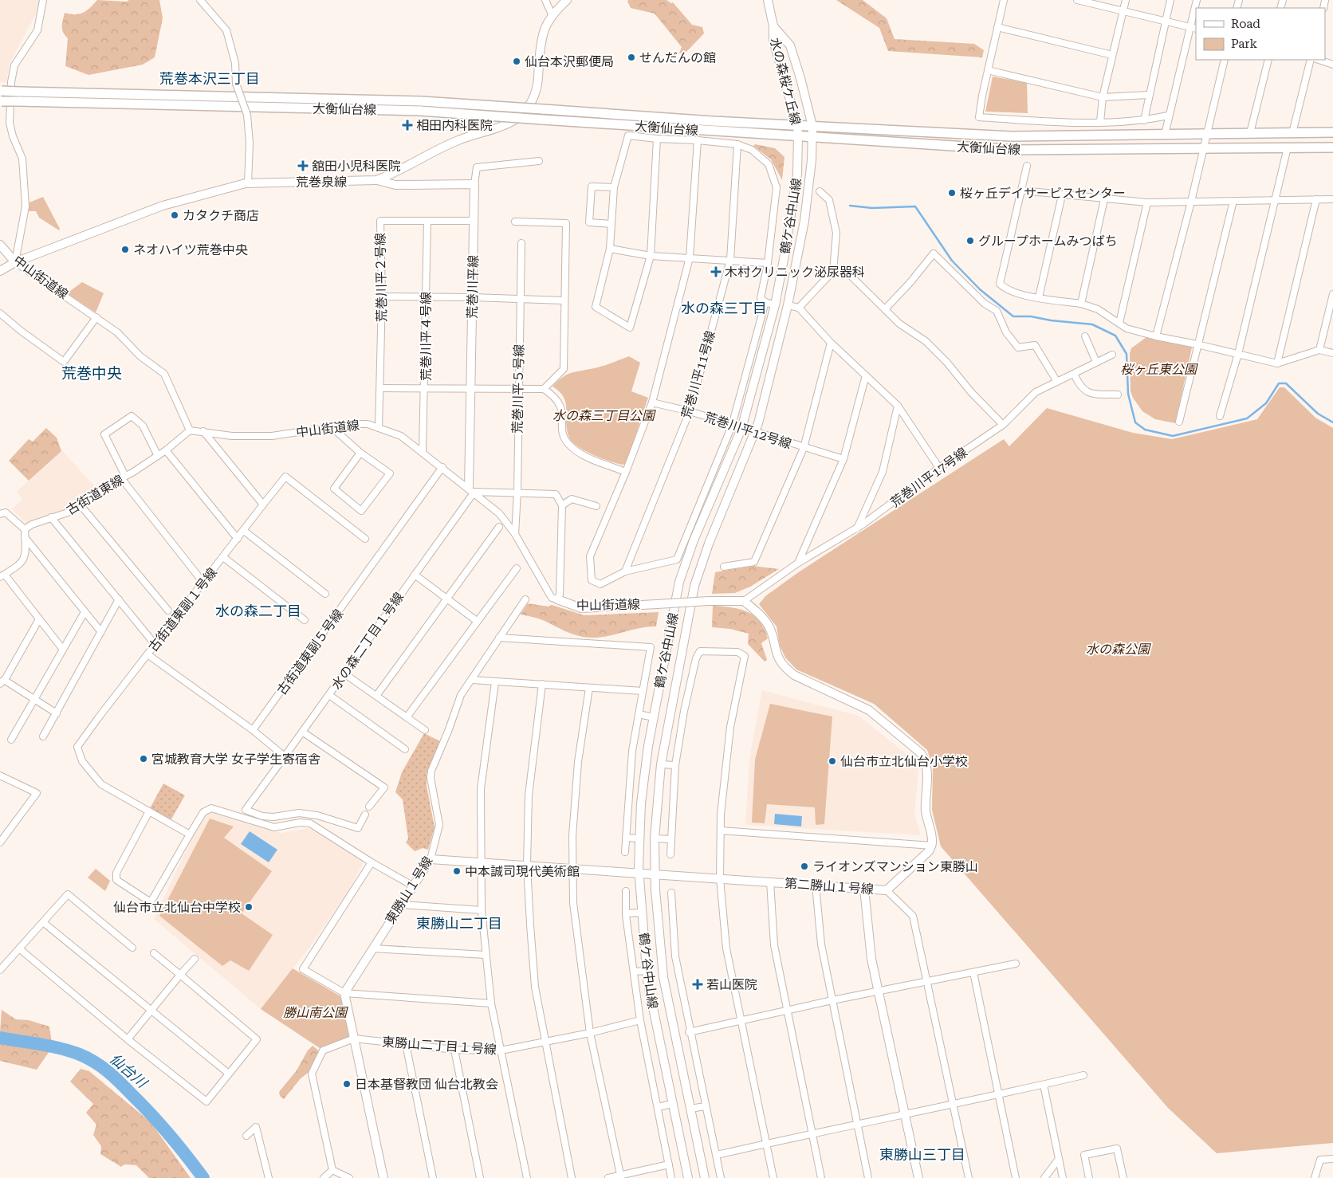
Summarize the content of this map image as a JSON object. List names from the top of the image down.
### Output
{
  "streets": {
    "main road": ["大衡仙台線"],
    "street": [
      "水の森桜ケ丘線",
      "荒巻泉線",
      "鶴ケ谷中山線",
      "中山街道線",
      "荒巻川平２号線",
      "荒巻川平線",
      "荒巻川平４号線",
      "荒巻川平11号線",
      "荒巻川平５号線",
      "荒巻川平12号線",
      "荒巻川平17号線",
      "古街道東線",
      "古街道東副１号線",
      "水の森二丁目１号線",
      "古街道東副５号線",
      "第二勝山１号線",
      "東勝山１号線",
      "東勝山二丁目１号線"
    ]
  },
  "crossings": [
    ["水の森桜ケ丘線", "大衡仙台線"],
    ["水の森桜ケ丘線", "鶴ケ谷中山線"],
    ["水の森桜ケ丘線", "荒巻川平12号線"],
    ["水の森桜ケ丘線", "第二勝山１号線"],
    ["大衡仙台線", "鶴ケ谷中山線"],
    ["荒巻泉線", "中山街道線"],
    ["鶴ケ谷中山線", "荒巻川平12号線"],
    ["鶴ケ谷中山線", "第二勝山１号線"],
    ["中山街道線", "荒巻川平２号線"],
    ["中山街道線", "荒巻川平線"],
    ["中山街道線", "荒巻川平４号線"],
    ["中山街道線", "荒巻川平５号線"],
    ["中山街道線", "荒巻川平17号線"],
    ["中山街道線", "古街道東線"],
    ["中山街道線", "水の森二丁目１号線"],
    ["中山街道線", "古街道東副５号線"],
    ["荒巻川平２号線", "荒巻川平線"],
    ["荒巻川平２号線", "荒巻川平４号線"],
    ["荒巻川平線", "水の森二丁目１号線"],
    ["荒巻川平11号線", "荒巻川平12号線"],
    ["第二勝山１号線", "東勝山１号線"]
  ],
  "districts": [
    "荒巻本沢三丁目",
    "水の森三丁目",
    "荒巻中央",
    "水の森二丁目",
    "東勝山二丁目",
    "東勝山三丁目"
  ],
  "water": ["仙台川"],
  "parks": [
    "桜ヶ丘東公園",
    "水の森三丁目公園",
    "水の森公園",
    "勝山南公園"
  ],
  "places": {
    "other": [
      "せんだんの館",
      "仙台本沢郵便局",
      "桜ヶ丘デイサービスセンター",
      "カタクチ商店",
      "グループホームみつばち",
      "ネオハイツ荒巻中央",
      "宮城教育大学 女子学生寄宿舎",
      "仙台市立北仙台小学校",
      "ライオンズマンション東勝山",
      "中本誠司現代美術館",
      "仙台市立北仙台中学校",
      "日本基督教団 仙台北教会"
    ],
    "health": [
      "相田内科医院",
      "舘田小児科医院",
      "木村クリニック泌尿器科",
      "若山医院"
    ]
  },
  "legend": ["Road", "Park"]
}
